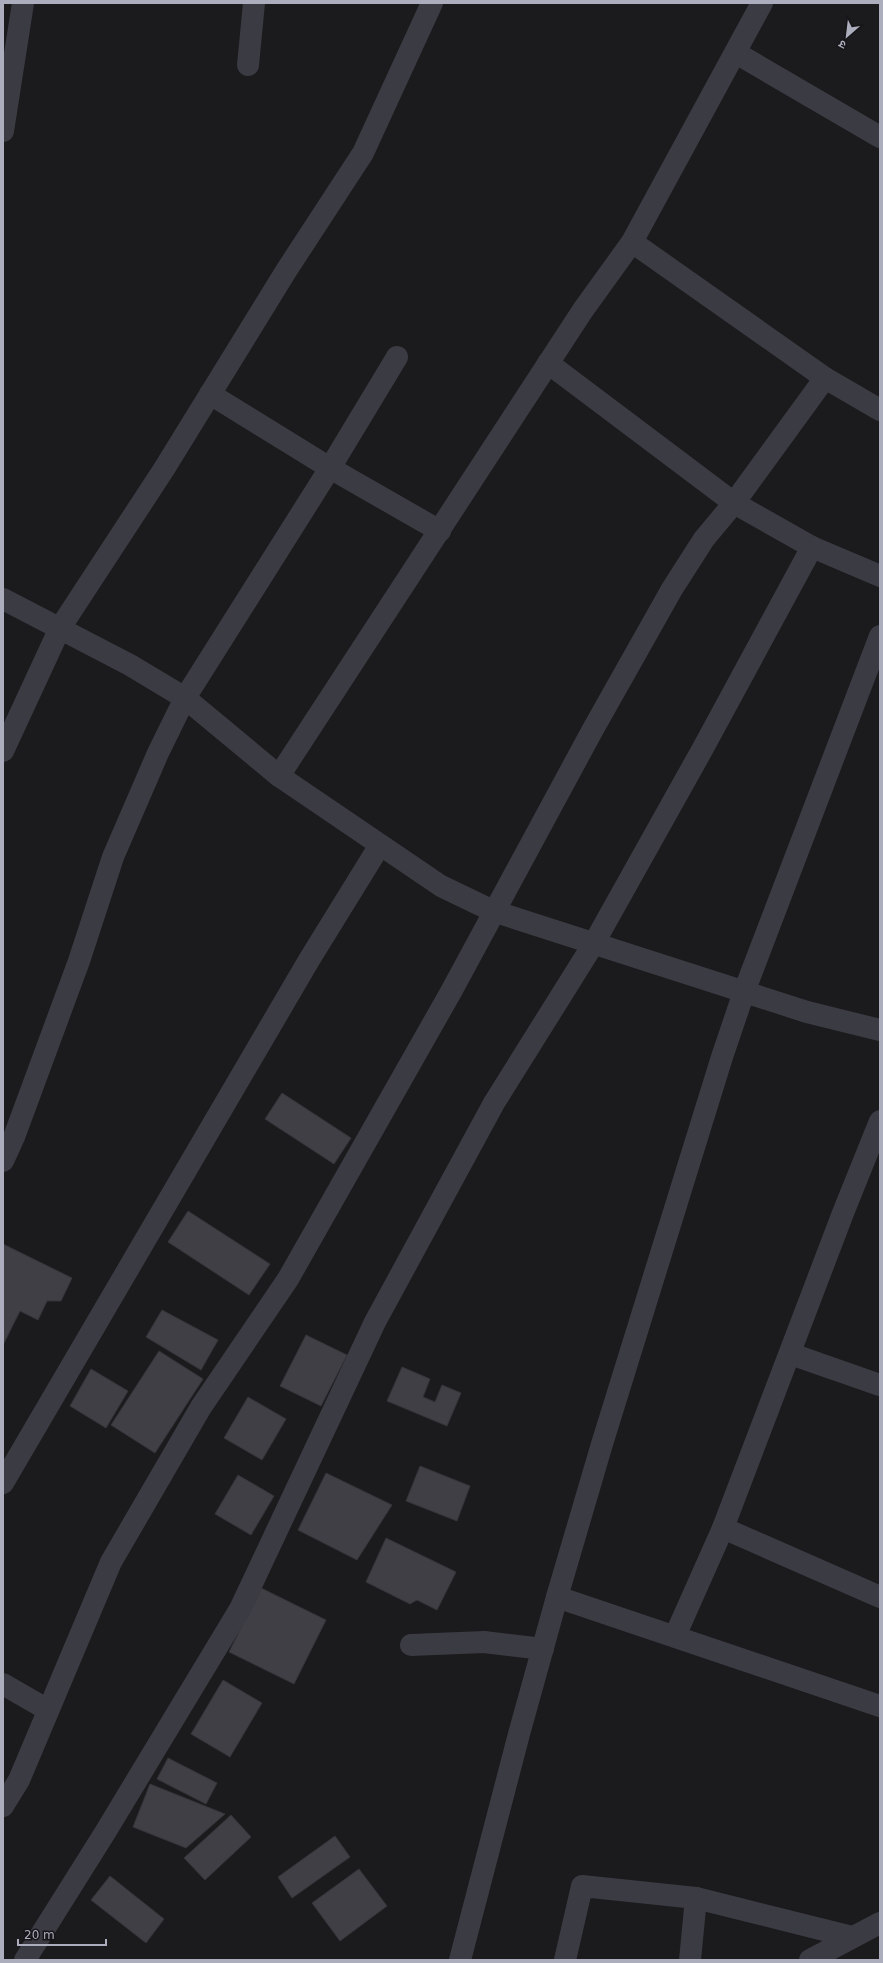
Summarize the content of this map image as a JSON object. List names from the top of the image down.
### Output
{
  "scale_bar": "20 m",
  "north": "bottom left"
}
